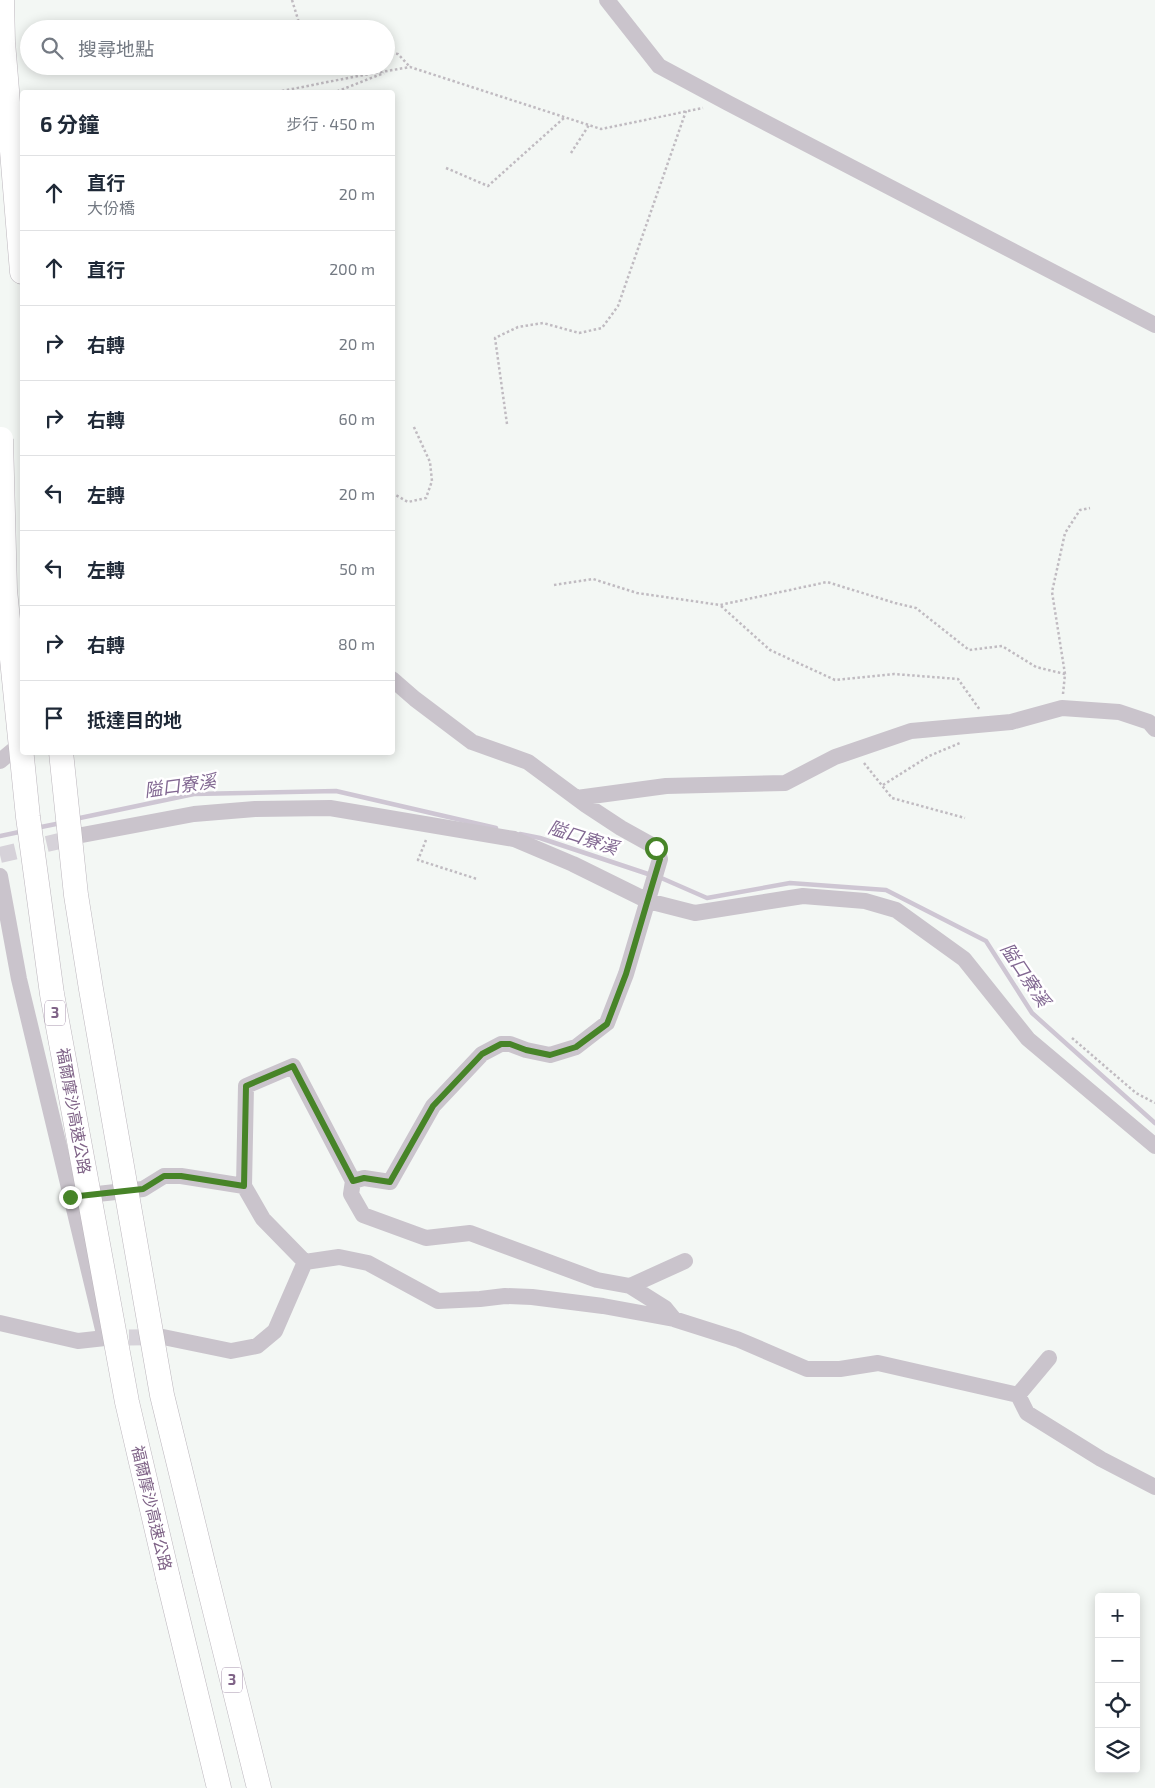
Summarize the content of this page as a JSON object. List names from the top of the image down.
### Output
{
  "streets": {
    "highway": ["3", "福爾摩沙高速公路"]
  },
  "water": ["隘口寮溪"],
  "page": {
    "search": "搜尋地點",
    "heading": ["6 分鐘", "步行 · 450 m"],
    "list": [
      ["直行", "大份橋", "20 m"],
      ["直行", "200 m"],
      ["右轉", "20 m"],
      ["右轉", "60 m"],
      ["左轉", "20 m"],
      ["左轉", "50 m"],
      ["右轉", "80 m"],
      "抵達目的地"
    ],
    "map_buttons": ["+", "−"]
  }
}
